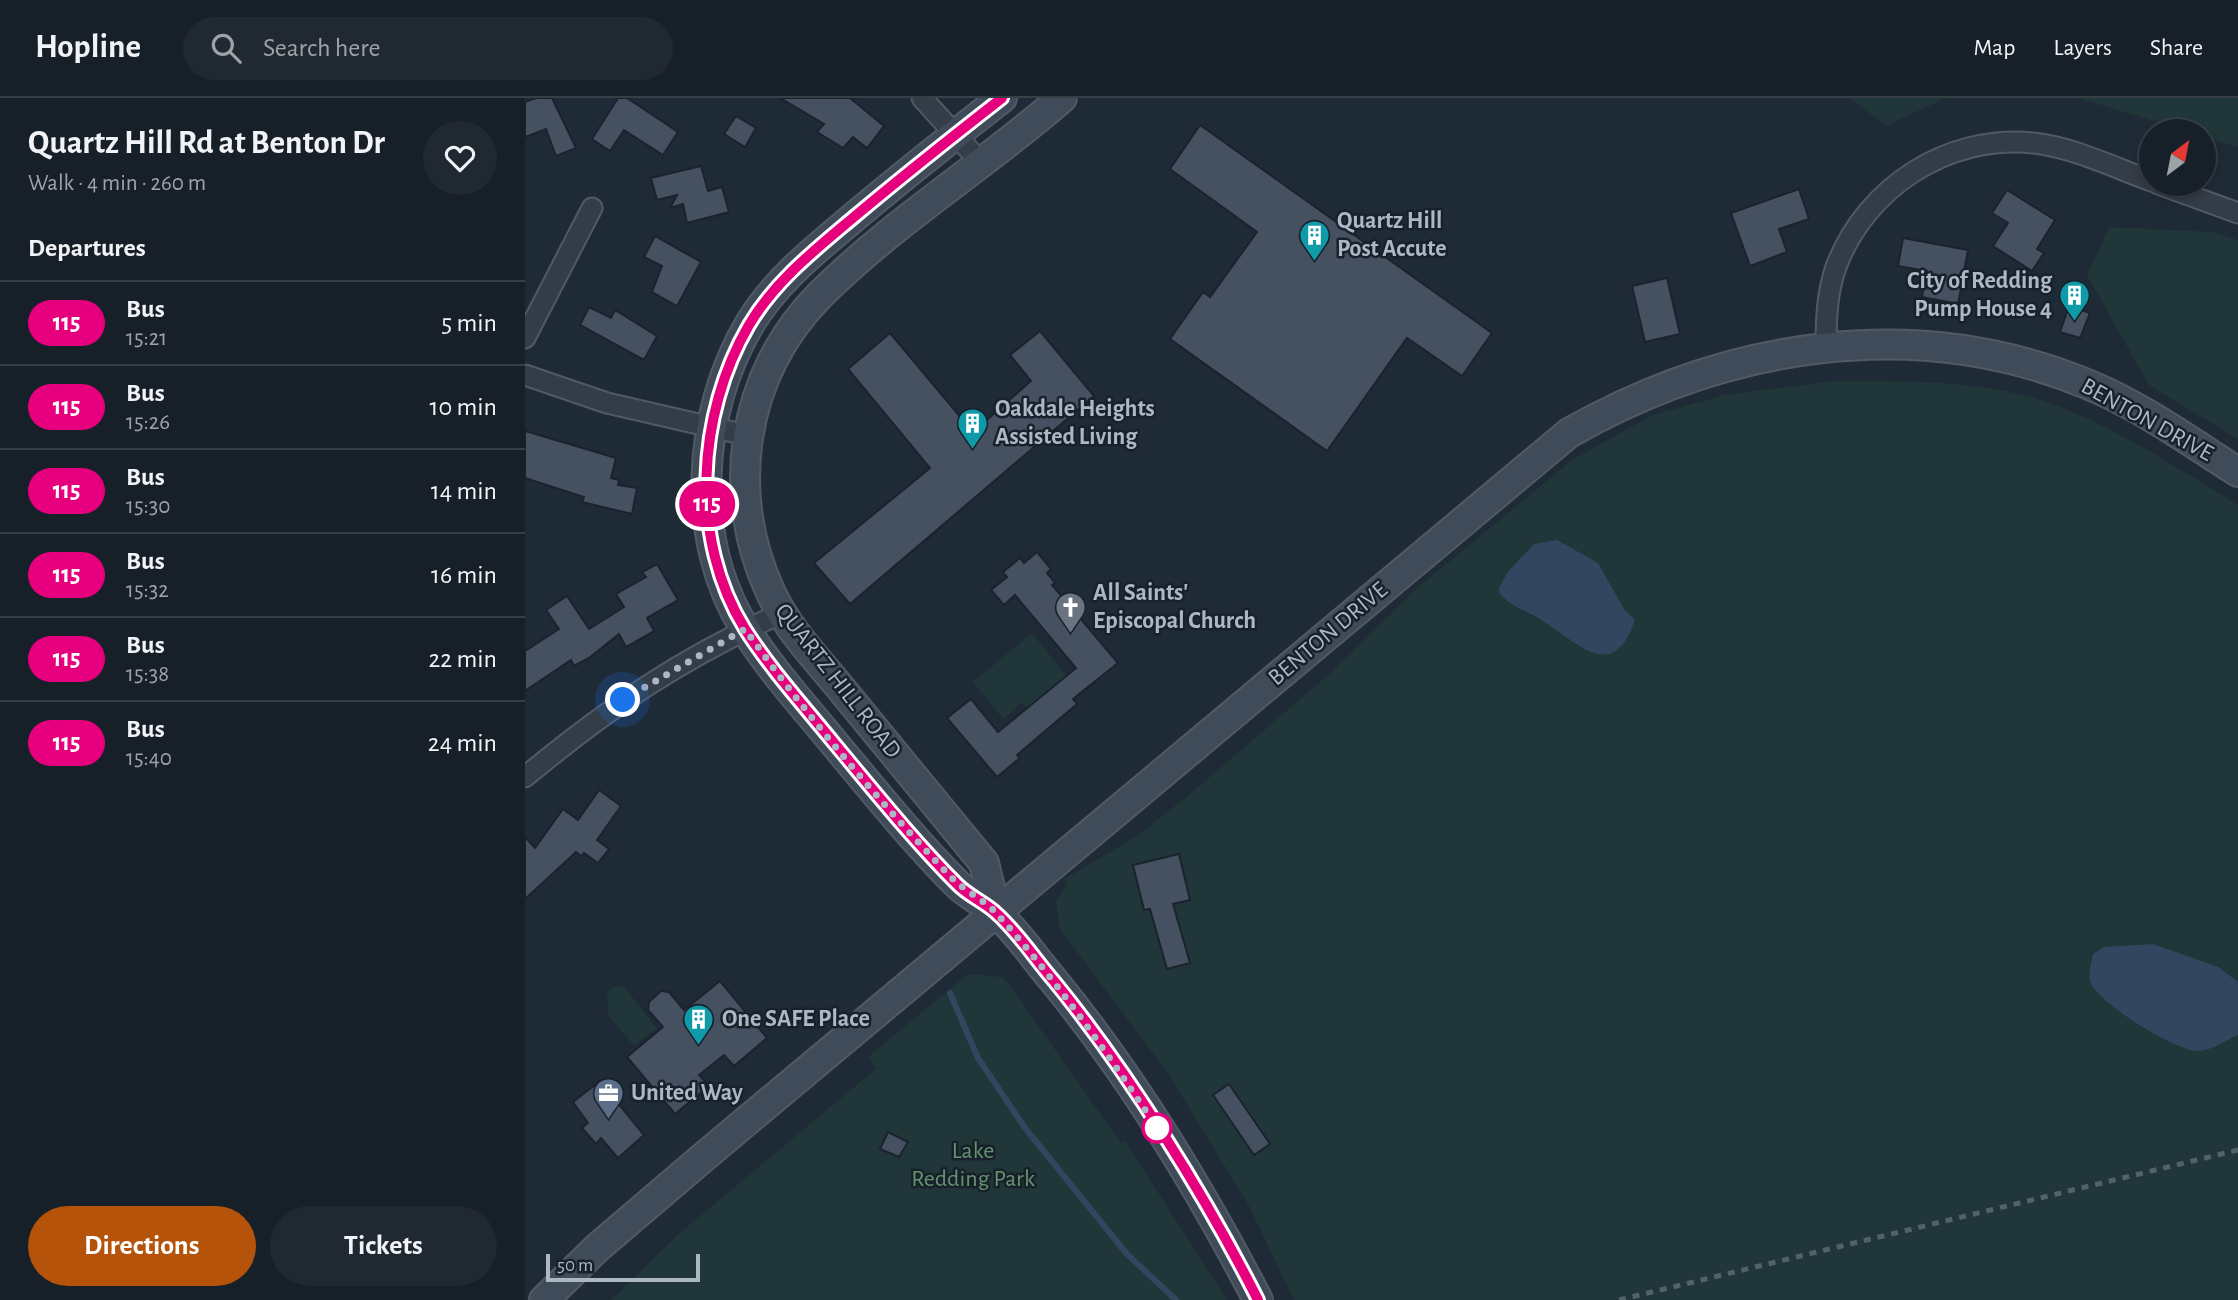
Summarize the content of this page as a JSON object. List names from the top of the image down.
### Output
{
  "streets": {
    "main road": ["BENTON DRIVE", "QUARTZ HILL ROAD"]
  },
  "crossings": [
    ["BENTON DRIVE", "QUARTZ HILL ROAD"]
  ],
  "parks": ["Lake Redding Park"],
  "places": {
    "building": [
      "Quartz Hill Post Accute",
      "City of Redding Pump House 4",
      "Oakdale Heights Assisted Living",
      "One SAFE Place"
    ],
    "church": ["All Saints' Episcopal Church"],
    "office": ["United Way"]
  },
  "lines": ["bus line 115"],
  "scale_bar": "50 m",
  "north": "top right",
  "page": {
    "header": "Hopline",
    "search": "Search here",
    "nav": ["Map", "Layers", "Share"],
    "heading": [
      ["Quartz Hill Rd at Benton Dr", "Walk · 4 min · 260 m"],
      "Departures"
    ],
    "on_map": "115",
    "list": [
      {
        "mark": "115",
        "name": "Bus",
        "note": "15:21",
        "value": "5 min"
      },
      {
        "mark": "115",
        "name": "Bus",
        "note": "15:26",
        "value": "10 min"
      },
      {
        "mark": "115",
        "name": "Bus",
        "note": "15:30",
        "value": "14 min"
      },
      {
        "mark": "115",
        "name": "Bus",
        "note": "15:32",
        "value": "16 min"
      },
      {
        "mark": "115",
        "name": "Bus",
        "note": "15:38",
        "value": "22 min"
      },
      {
        "mark": "115",
        "name": "Bus",
        "note": "15:40",
        "value": "24 min"
      }
    ],
    "buttons": ["Directions", "Tickets"],
    "scale": "50 m"
  }
}
